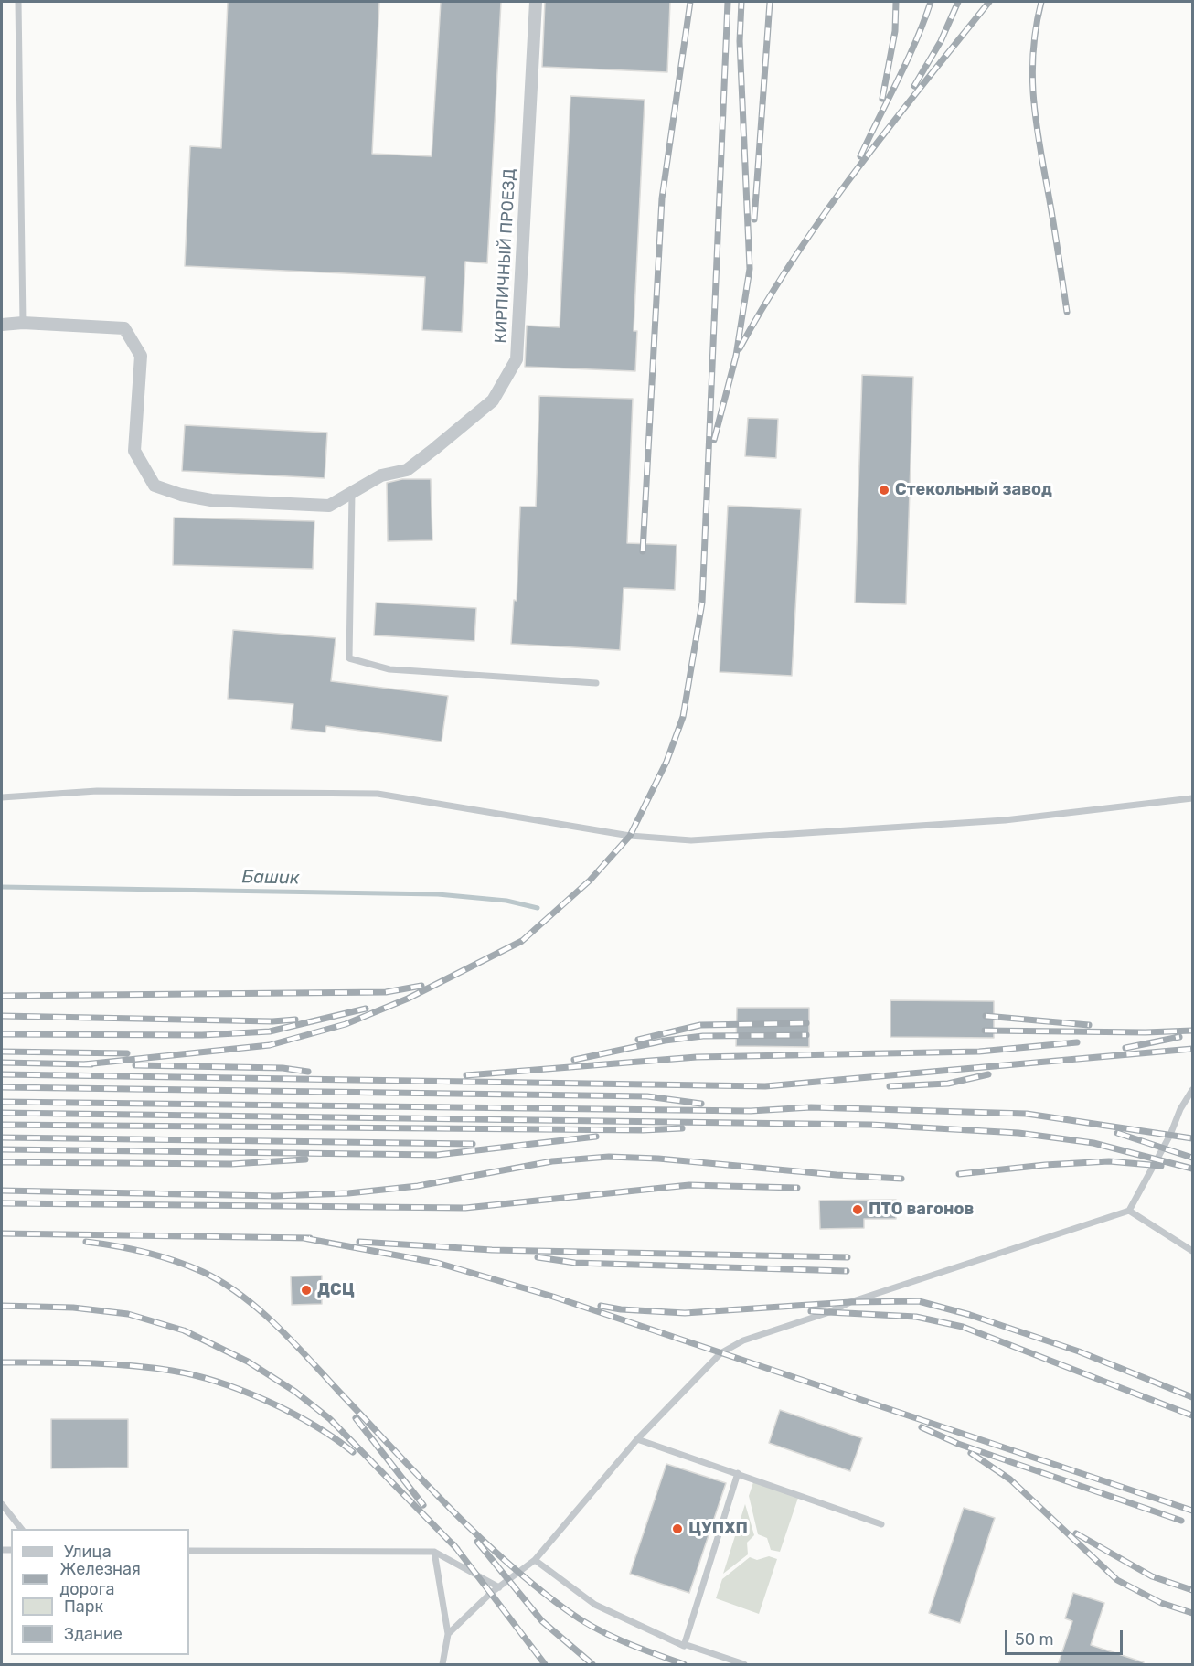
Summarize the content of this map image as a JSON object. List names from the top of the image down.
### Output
{
  "streets": {
    "street": ["КИРПИЧНЫЙ ПРОЕЗД"]
  },
  "water": ["Башик"],
  "places": [
    "Стекольный завод",
    "ПТО вагонов",
    "ДСЦ",
    "ЦУПХП"
  ],
  "legend": [
    "Улица",
    "Железная дорога",
    "Парк",
    "Здание"
  ],
  "scale_bar": "50 m"
}
